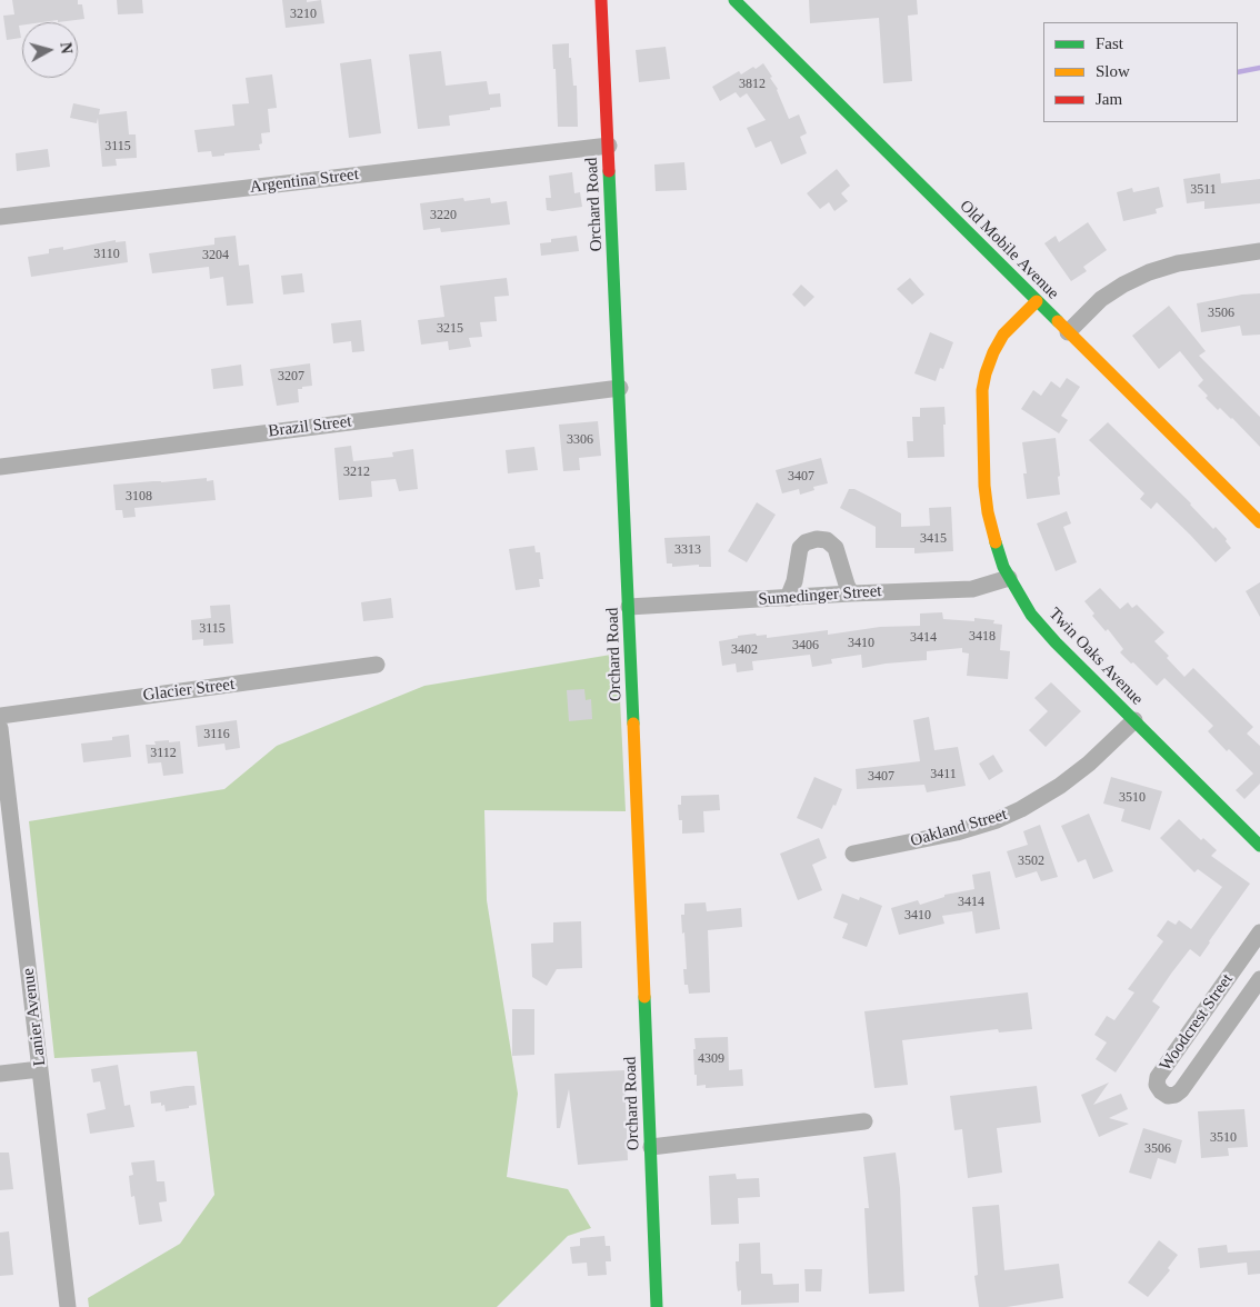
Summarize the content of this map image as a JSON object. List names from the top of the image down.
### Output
{
  "streets": {
    "street": [
      "Argentina Street",
      "Orchard Road",
      "Old Mobile Avenue",
      "Brazil Street",
      "Sumedinger Street",
      "Twin Oaks Avenue",
      "Glacier Street",
      "Oakland Street",
      "Lanier Avenue",
      "Woodcrest Street"
    ]
  },
  "crossings": [
    ["Argentina Street", "Orchard Road"],
    ["Orchard Road", "Brazil Street"],
    ["Orchard Road", "Sumedinger Street"],
    ["Old Mobile Avenue", "Twin Oaks Avenue"],
    ["Sumedinger Street", "Twin Oaks Avenue"],
    ["Twin Oaks Avenue", "Oakland Street"]
  ],
  "house_numbers": [
    "3210",
    "3812",
    "3115",
    "3511",
    "3220",
    "3110",
    "3204",
    "3506",
    "3215",
    "3207",
    "3306",
    "3212",
    "3407",
    "3108",
    "3415",
    "3313",
    "3115",
    "3418",
    "3414",
    "3410",
    "3406",
    "3402",
    "3116",
    "3112",
    "3411",
    "3407",
    "3510",
    "3502",
    "3414",
    "3410",
    "4309",
    "3510",
    "3506"
  ],
  "legend": ["Fast", "Slow", "Jam"],
  "north": "right"
}
